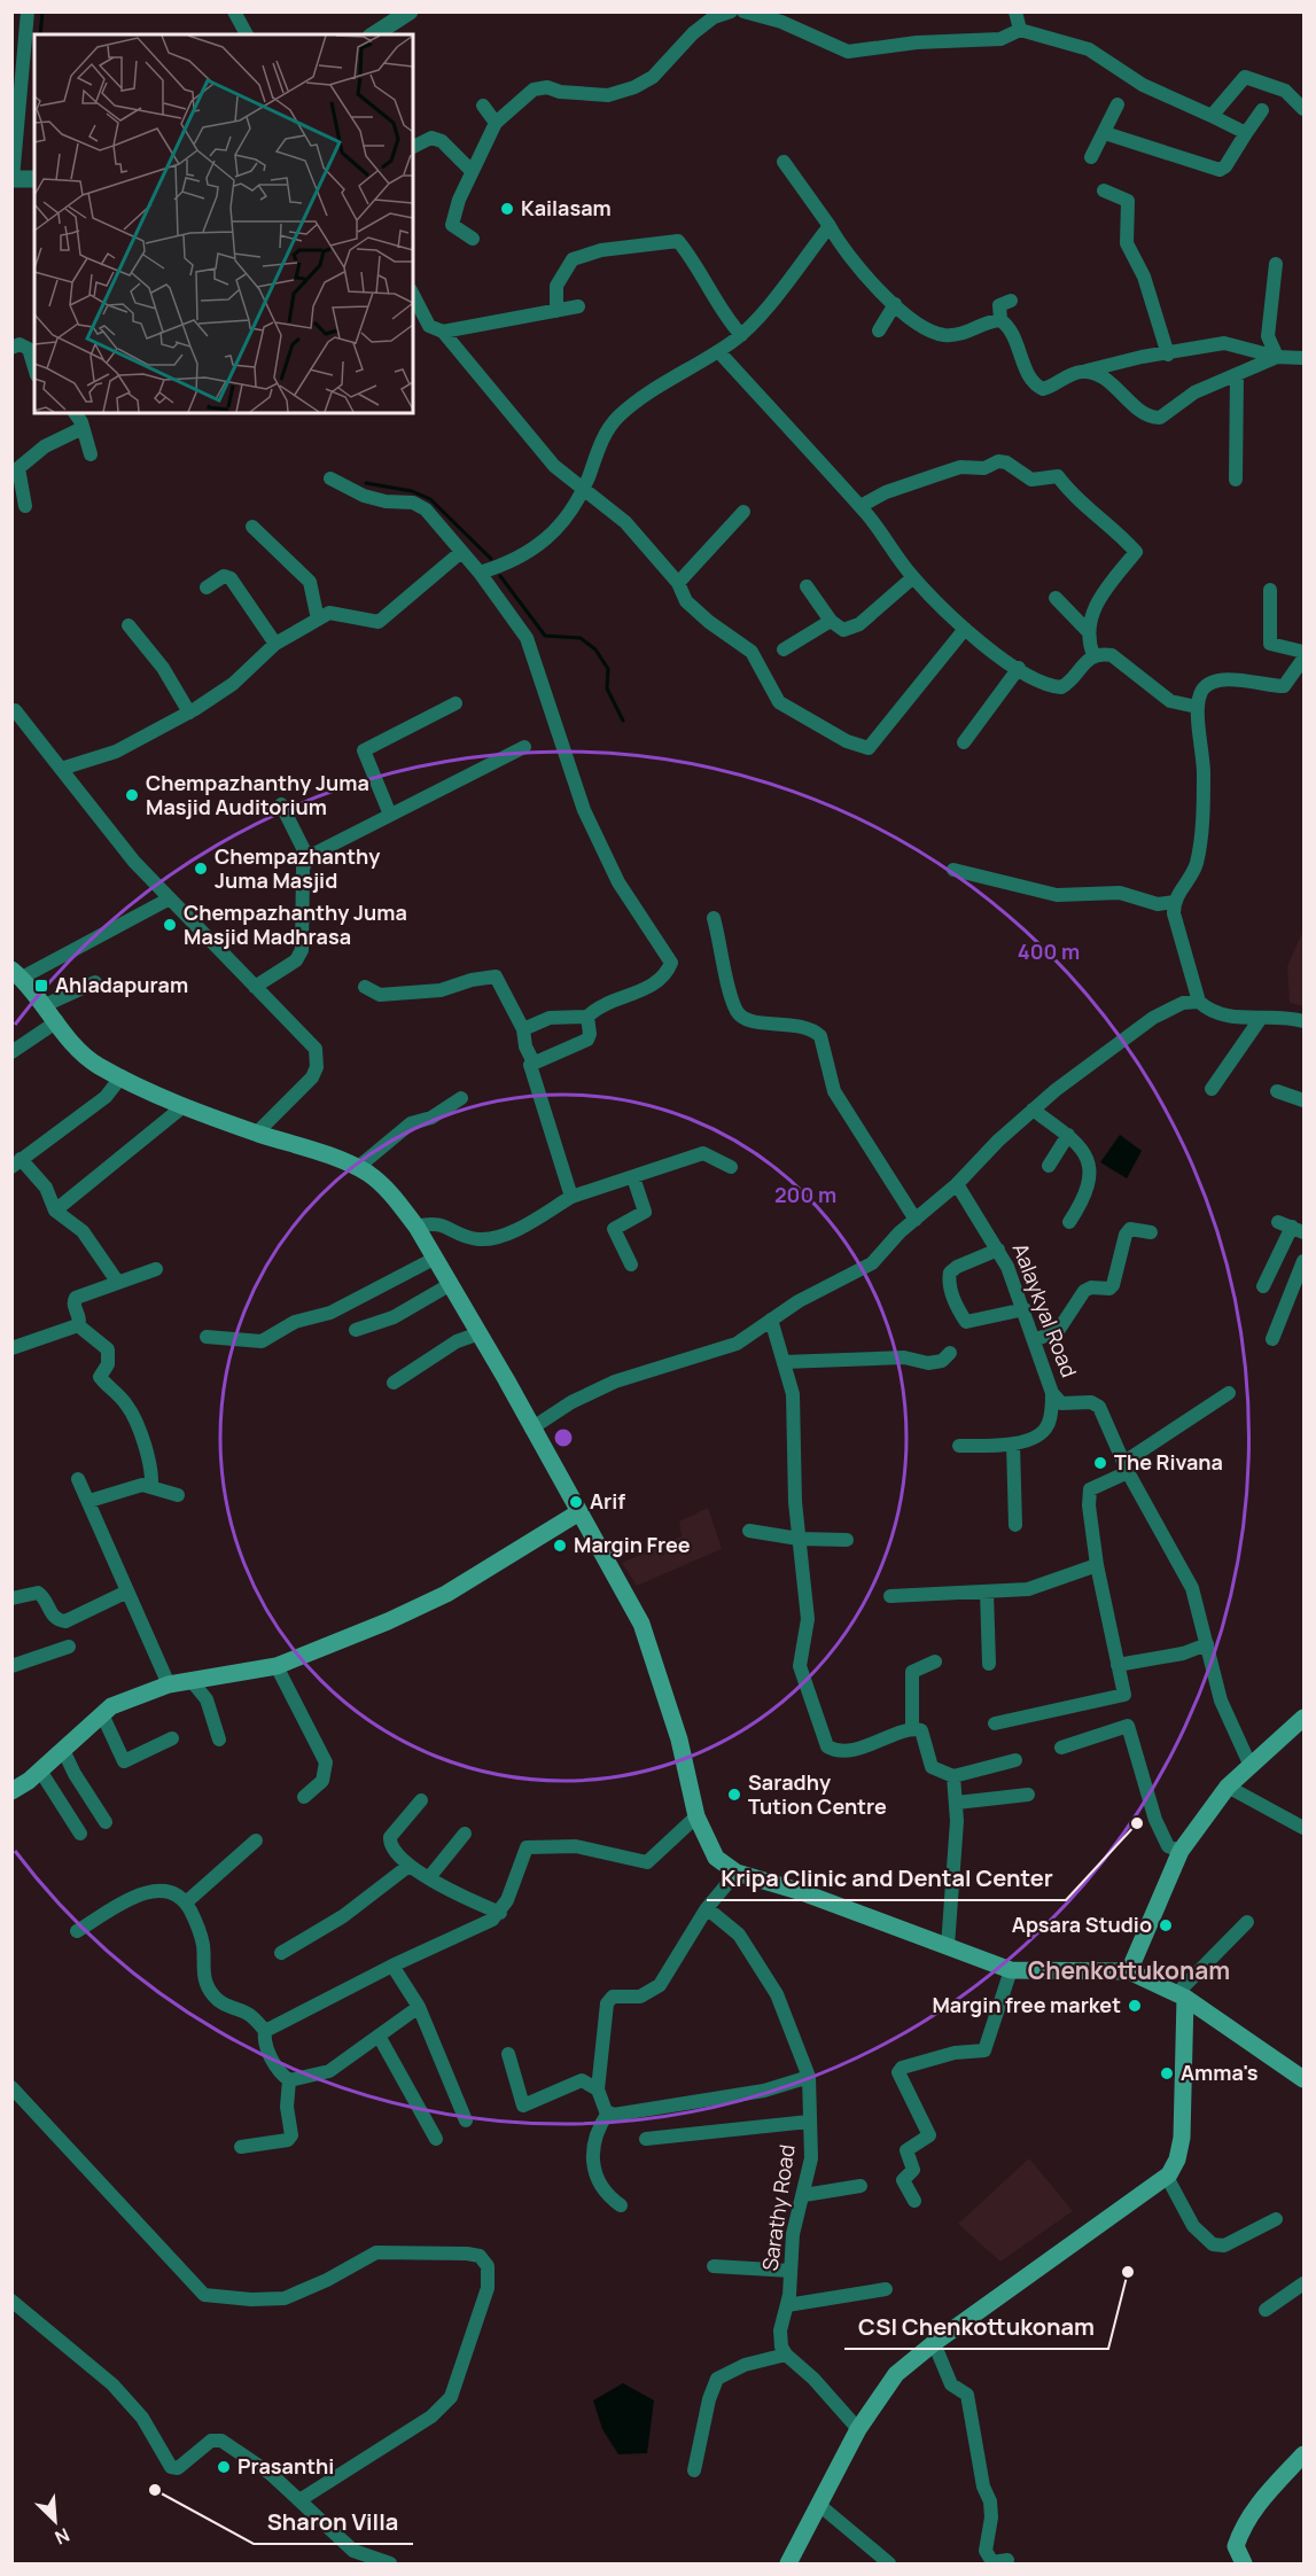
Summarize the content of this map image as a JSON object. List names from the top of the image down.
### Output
{
  "streets": {
    "street": ["Aalaykyal Road", "Sarathy Road"]
  },
  "districts": ["Chenkottukonam"],
  "places": {
    "other": [
      "Kailasam",
      "Chempazhanthy Juma Masjid Auditorium",
      "Chempazhanthy Juma Masjid",
      "Chempazhanthy Juma Masjid Madhrasa",
      "The Rivana",
      "Arif",
      "Margin Free",
      "Saradhy Tution Centre",
      "Kripa Clinic and Dental Center",
      "Apsara Studio",
      "Margin free market",
      "Amma's",
      "CSI Chenkottukonam",
      "Prasanthi",
      "Sharon Villa"
    ],
    "transit": ["Ahladapuram"]
  },
  "north": "bottom right",
  "rings": ["400 m", "200 m"]
}
